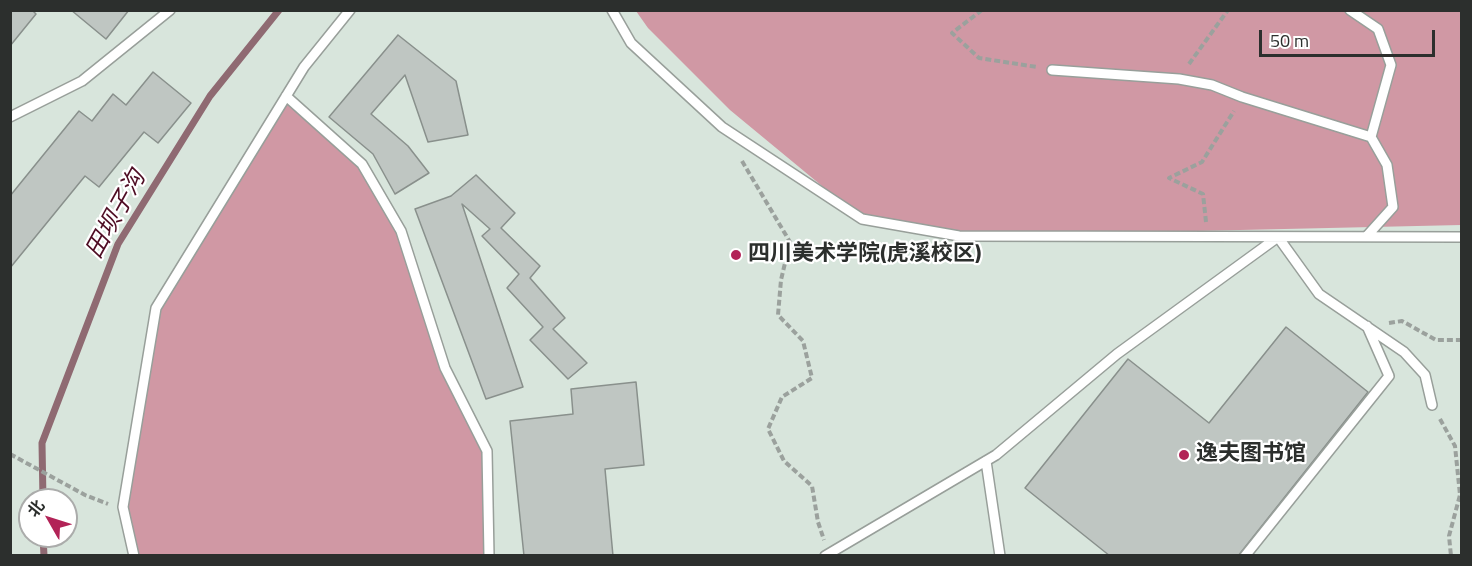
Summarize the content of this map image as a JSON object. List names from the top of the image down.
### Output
{
  "water": ["田坝子沟"],
  "places": ["四川美术学院(虎溪校区)", "逸夫图书馆"],
  "scale_bar": "50 m",
  "north": "top left"
}
